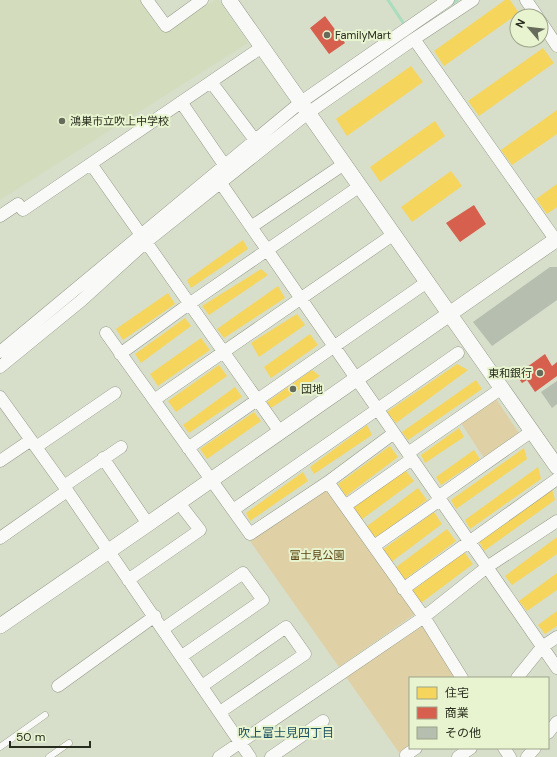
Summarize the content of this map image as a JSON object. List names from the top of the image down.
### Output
{
  "districts": ["吹上富士見四丁目"],
  "parks": ["富士見公園"],
  "places": [
    "FamilyMart",
    "鴻巣市立吹上中学校",
    "東和銀行",
    "団地"
  ],
  "legend": ["住宅", "商業", "その他"],
  "scale_bar": "50 m",
  "north": "top left"
}
